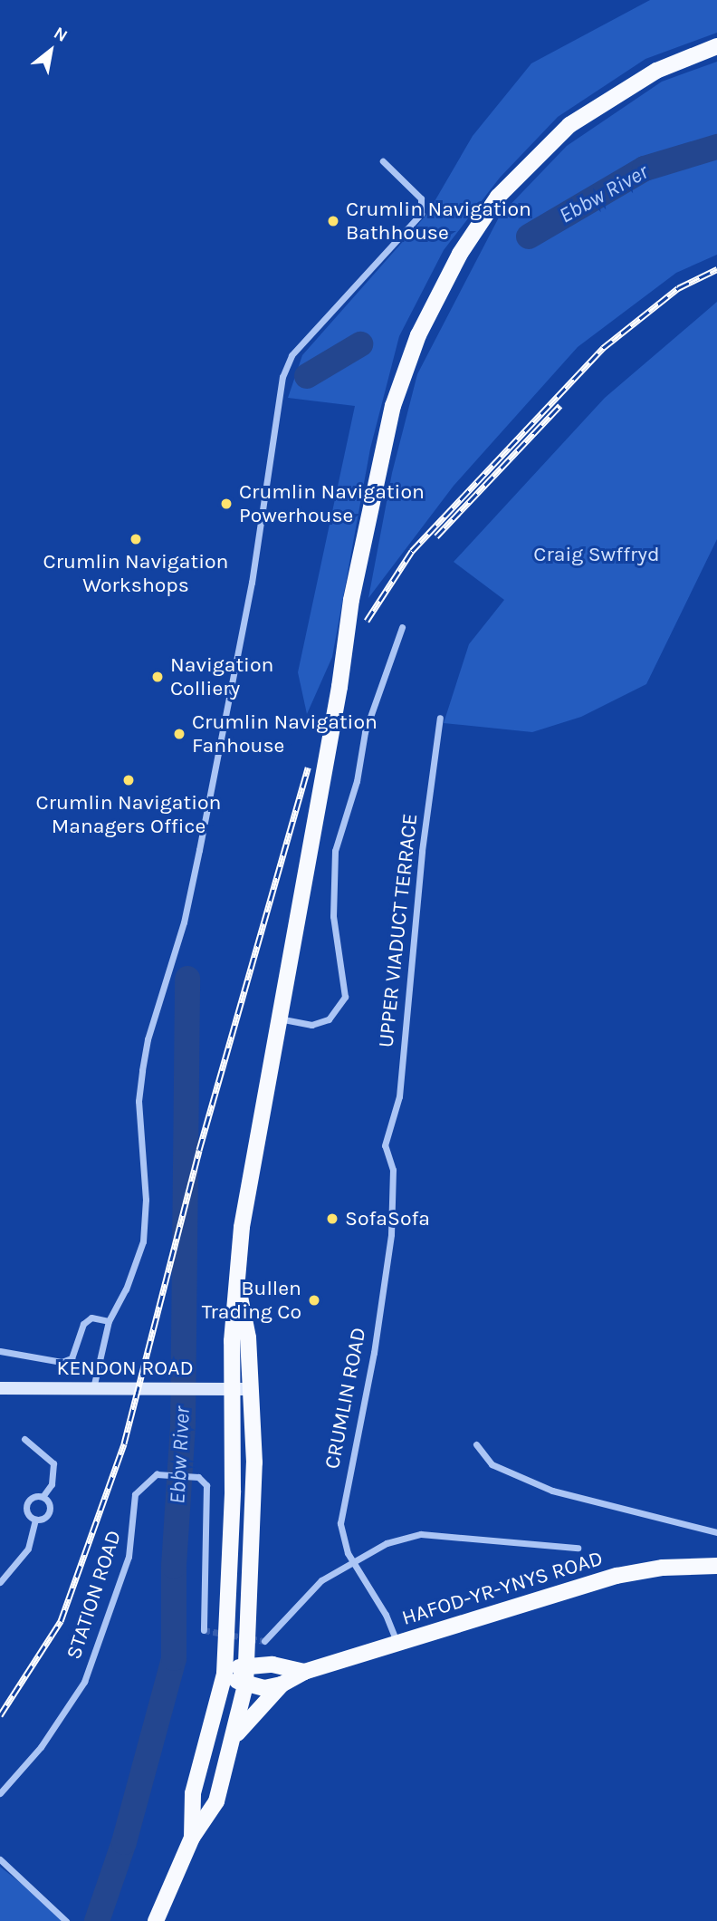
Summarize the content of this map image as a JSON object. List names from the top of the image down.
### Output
{
  "streets": {
    "main road": ["KENDON ROAD", "HAFOD-YR-YNYS ROAD"],
    "street": ["UPPER VIADUCT TERRACE", "CRUMLIN ROAD", "STATION ROAD"]
  },
  "crossings": [
    ["UPPER VIADUCT TERRACE", "CRUMLIN ROAD"],
    ["CRUMLIN ROAD", "HAFOD-YR-YNYS ROAD"]
  ],
  "water": ["Ebbw River"],
  "parks": ["Craig Swffryd"],
  "places": [
    "Crumlin Navigation Bathhouse",
    "Crumlin Navigation Powerhouse",
    "Crumlin Navigation Workshops",
    "Navigation Colliery",
    "Crumlin Navigation Fanhouse",
    "Crumlin Navigation Managers Office",
    "SofaSofa",
    "Bullen Trading Co"
  ],
  "north": "top right"
}
